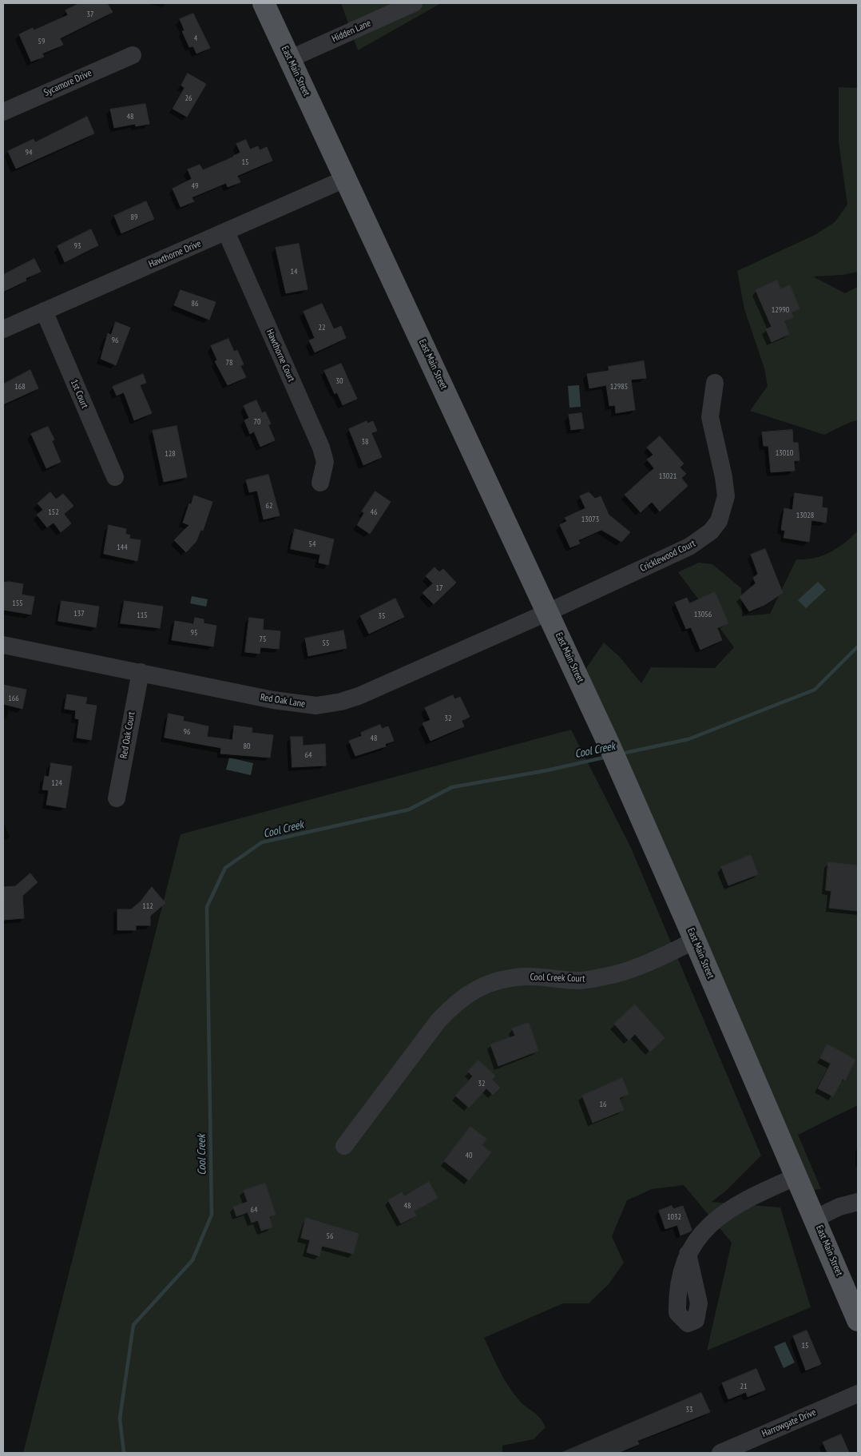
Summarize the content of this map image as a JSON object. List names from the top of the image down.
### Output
{
  "streets": {
    "main road": ["East Main Street"],
    "street": [
      "Hidden Lane",
      "Sycamore Drive",
      "Hawthorne Drive",
      "Hawthorne Court",
      "1st Court",
      "Cricklewood Court",
      "Red Oak Lane",
      "Red Oak Court",
      "Cool Creek Court",
      "Harrowgate Drive"
    ]
  },
  "crossings": [
    ["Hidden Lane", "East Main Street"],
    ["East Main Street", "Hawthorne Drive"],
    ["East Main Street", "Cricklewood Court"],
    ["East Main Street", "Red Oak Lane"],
    ["East Main Street", "Cool Creek Court"],
    ["Hawthorne Drive", "Hawthorne Court"],
    ["Hawthorne Drive", "1st Court"],
    ["Cricklewood Court", "Red Oak Lane"],
    ["Red Oak Lane", "Red Oak Court"]
  ],
  "water": ["Cool Creek"],
  "house_numbers": [
    "37",
    "4",
    "59",
    "26",
    "48",
    "94",
    "15",
    "49",
    "89",
    "93",
    "14",
    "86",
    "12990",
    "22",
    "96",
    "78",
    "30",
    "168",
    "12985",
    "70",
    "38",
    "13010",
    "128",
    "13021",
    "62",
    "152",
    "46",
    "13028",
    "13073",
    "54",
    "144",
    "17",
    "155",
    "137",
    "13056",
    "115",
    "35",
    "95",
    "75",
    "55",
    "166",
    "32",
    "96",
    "48",
    "80",
    "64",
    "124",
    "112",
    "32",
    "16",
    "40",
    "48",
    "64",
    "1032",
    "56",
    "15",
    "21",
    "33"
  ]
}
